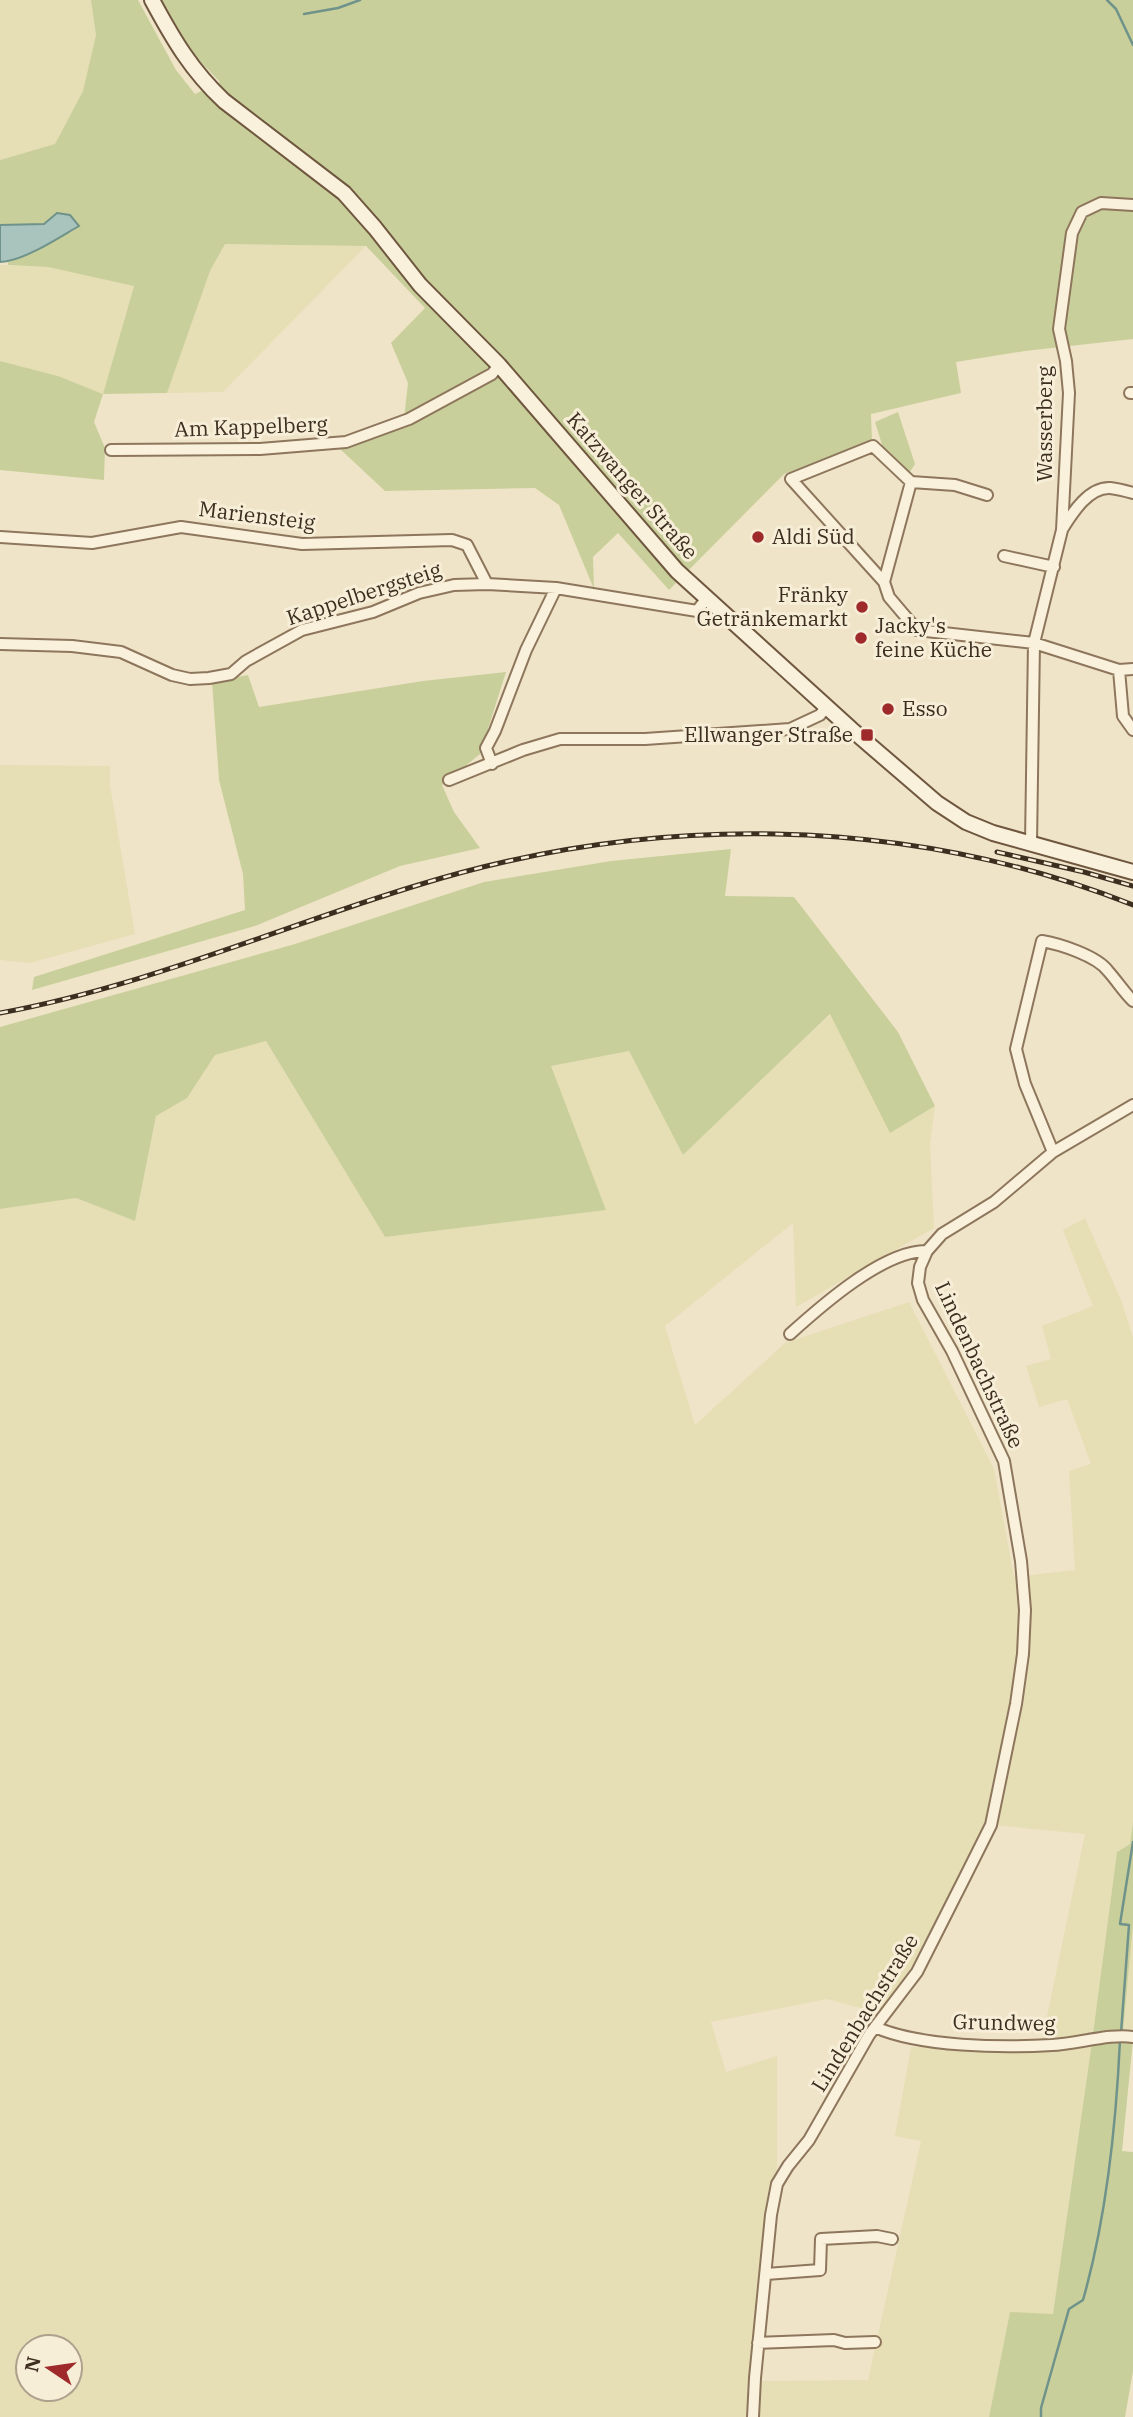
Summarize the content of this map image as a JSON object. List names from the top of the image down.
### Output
{
  "streets": {
    "main road": ["Katzwanger Straße"],
    "street": [
      "Wasserberg",
      "Am Kappelberg",
      "Mariensteig",
      "Kappelbergsteig",
      "Lindenbachstraße",
      "Grundweg"
    ]
  },
  "crossings": [
    ["Wasserberg", "Katzwanger Straße"],
    ["Am Kappelberg", "Katzwanger Straße"],
    ["Katzwanger Straße", "Kappelbergsteig"],
    ["Mariensteig", "Kappelbergsteig"],
    ["Lindenbachstraße", "Grundweg"]
  ],
  "places": {
    "other": [
      "Aldi Süd",
      "Fränky Getränkemarkt",
      "Jacky's feine Küche",
      "Esso"
    ],
    "transit": ["Ellwanger Straße"]
  },
  "north": "left"
}
